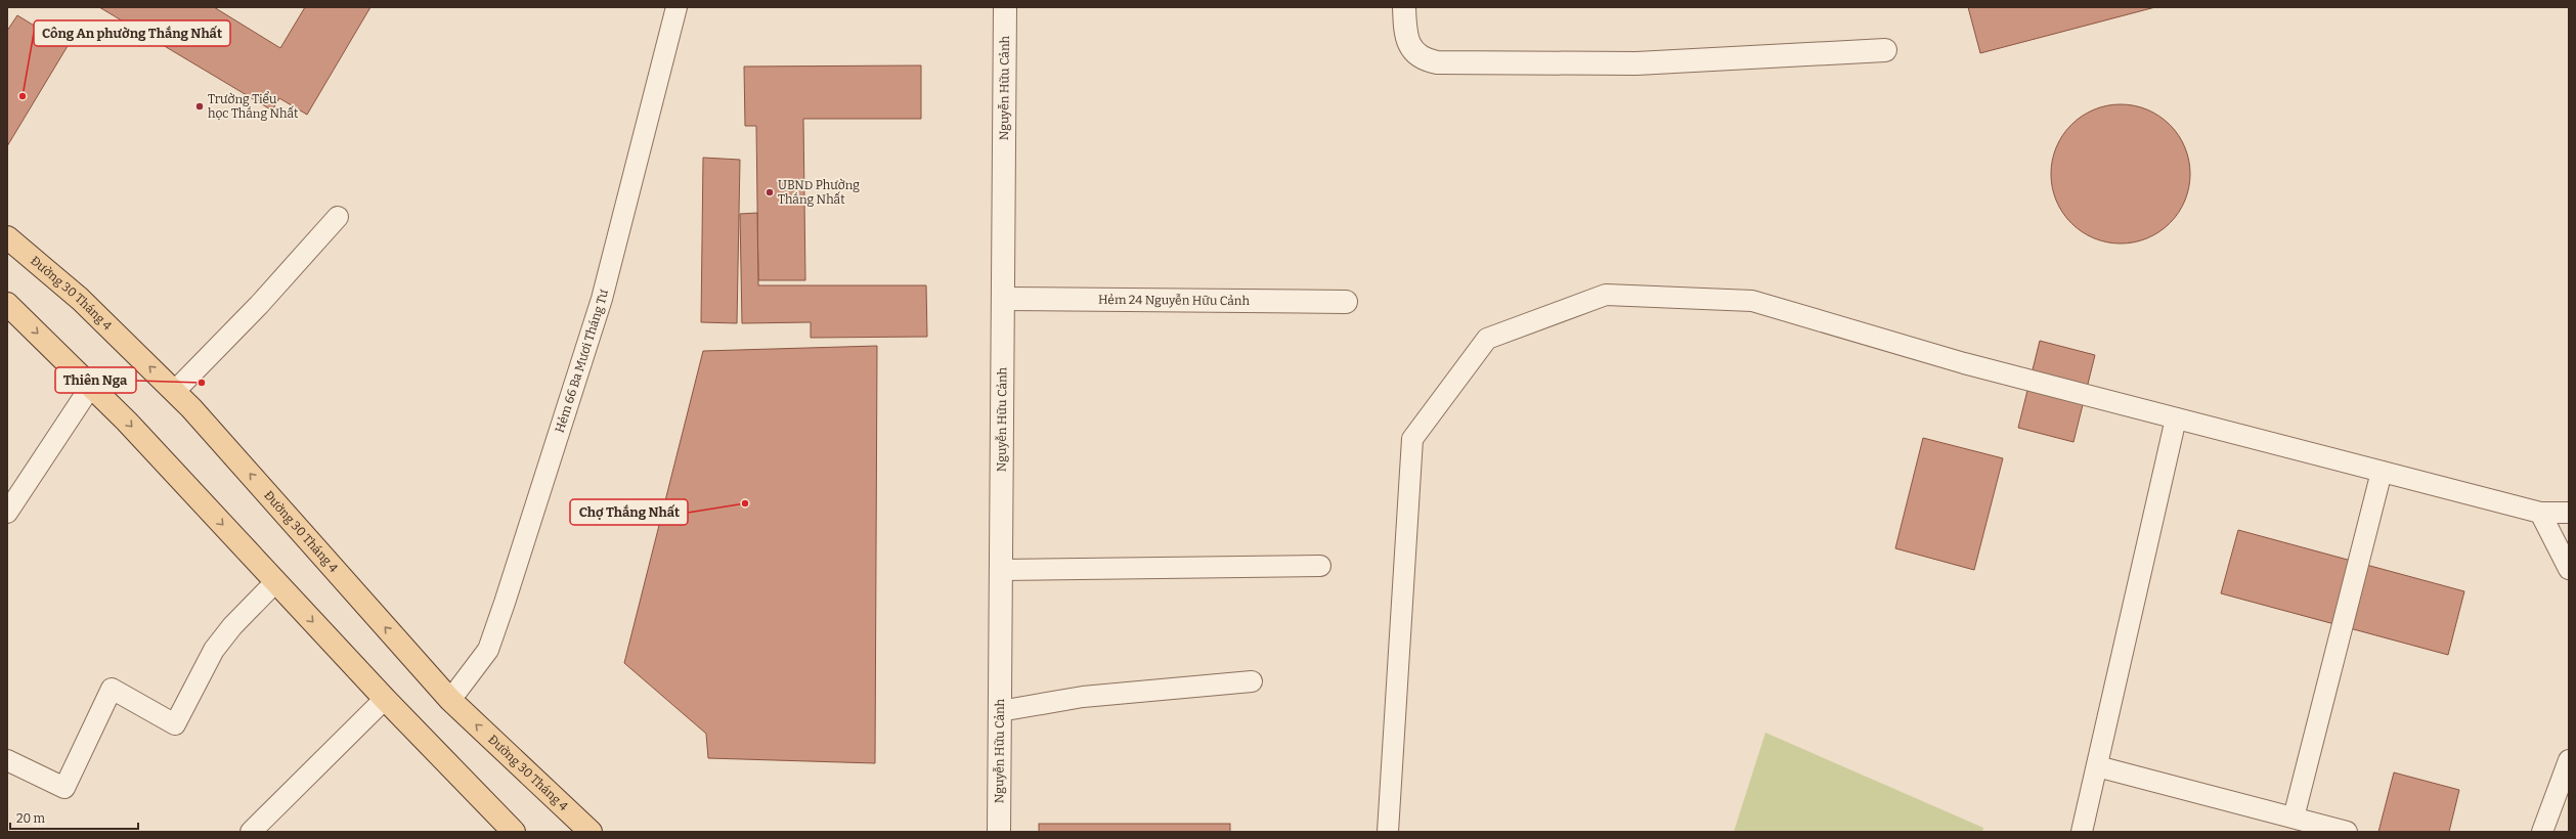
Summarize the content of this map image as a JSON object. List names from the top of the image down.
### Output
{
  "streets": {
    "main road": ["Đường 30 Tháng 4"],
    "street": ["Nguyễn Hữu Cảnh", "Hẻm 24 Nguyễn Hữu Cảnh"],
    "lane": ["Hẻm 66 Ba Mươi Tháng Tư"]
  },
  "crossings": [
    ["Nguyễn Hữu Cảnh", "Hẻm 24 Nguyễn Hữu Cảnh"],
    ["Đường 30 Tháng 4", "Hẻm 66 Ba Mươi Tháng Tư"]
  ],
  "places": [
    "Công An phường Thắng Nhất",
    "Trường Tiểu học Thắng Nhất",
    "UBND Phường Thắng Nhất",
    "Thiên Nga",
    "Chợ Thắng Nhất"
  ],
  "scale_bar": "20 m"
}
